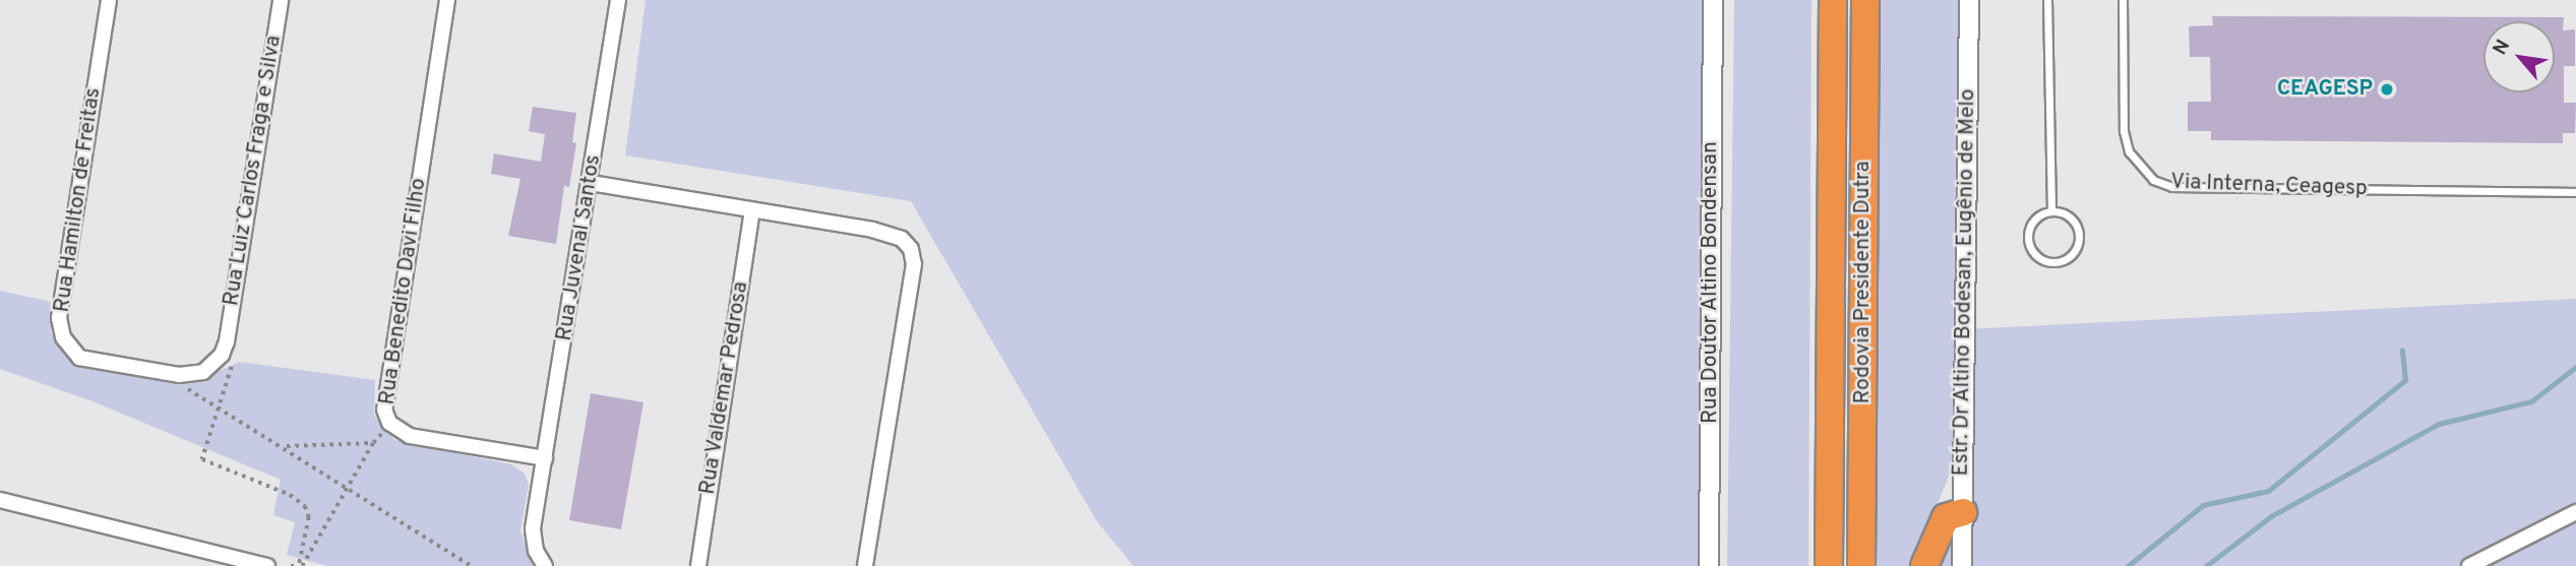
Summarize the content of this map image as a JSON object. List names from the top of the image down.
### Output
{
  "streets": {
    "highway": ["Rodovia Presidente Dutra"],
    "street": [
      "Rua Luiz Carlos Fraga e Silva",
      "Rua Hamilton de Freitas",
      "Rua Juvenal Santos",
      "Rua Doutor Altino Bondensan",
      "Estr. Dr Altino Bodesan, Eugênio de Melo",
      "Rua Benedito Davi Filho",
      "Rua Valdemar Pedrosa"
    ],
    "lane": ["Via Interna, Ceagesp"]
  },
  "crossings": [
    ["Rua Luiz Carlos Fraga e Silva", "Rua Hamilton de Freitas"],
    ["Rua Juvenal Santos", "Rua Benedito Davi Filho"]
  ],
  "places": ["CEAGESP"],
  "north": "top left"
}
